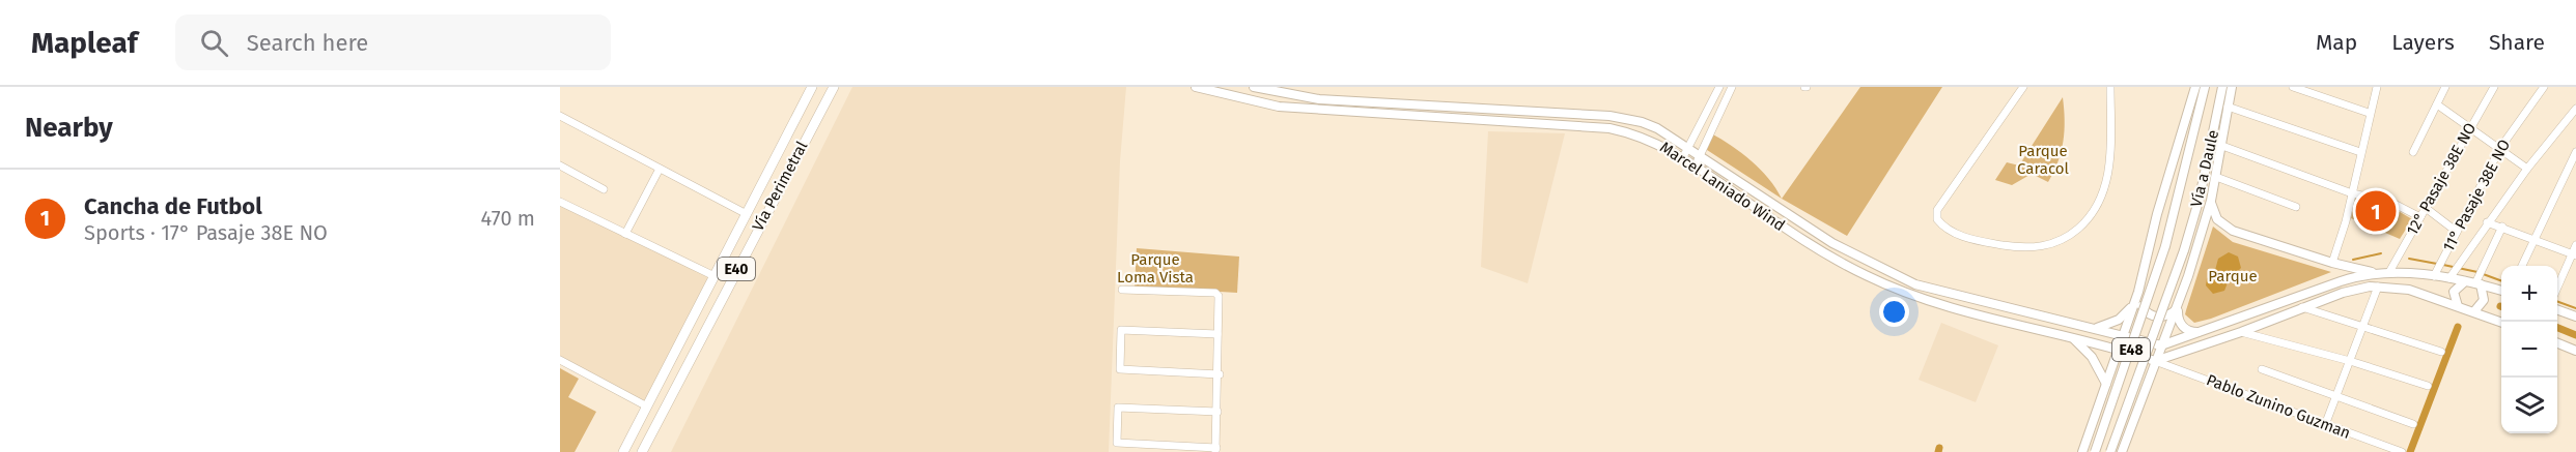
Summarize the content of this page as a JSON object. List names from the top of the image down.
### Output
{
  "streets": {
    "highway": ["Vía Perimetral", "E40"],
    "main road": ["Vía a Daule", "Marcel Laniado Wind", "E48"],
    "street": ["12° Pasaje 38E NO", "11° Pasaje 38E NO", "Pablo Zunino Guzman"]
  },
  "crossings": [
    ["Vía a Daule", "E48"],
    ["Marcel Laniado Wind", "E48"],
    ["Marcel Laniado Wind", "Pablo Zunino Guzman"],
    ["E48", "Pablo Zunino Guzman"]
  ],
  "parks": ["Parque Caracol", "Parque Loma Vista", "Parque"],
  "page": {
    "header": "Mapleaf",
    "search": "Search here",
    "nav": ["Map", "Layers", "Share"],
    "heading": "Nearby",
    "list": [
      {
        "mark": "1",
        "name": "Cancha de Futbol",
        "note": "Sports · 17° Pasaje 38E NO",
        "value": "470 m"
      }
    ],
    "pins": "1",
    "map_buttons": ["+", "−"]
  }
}
